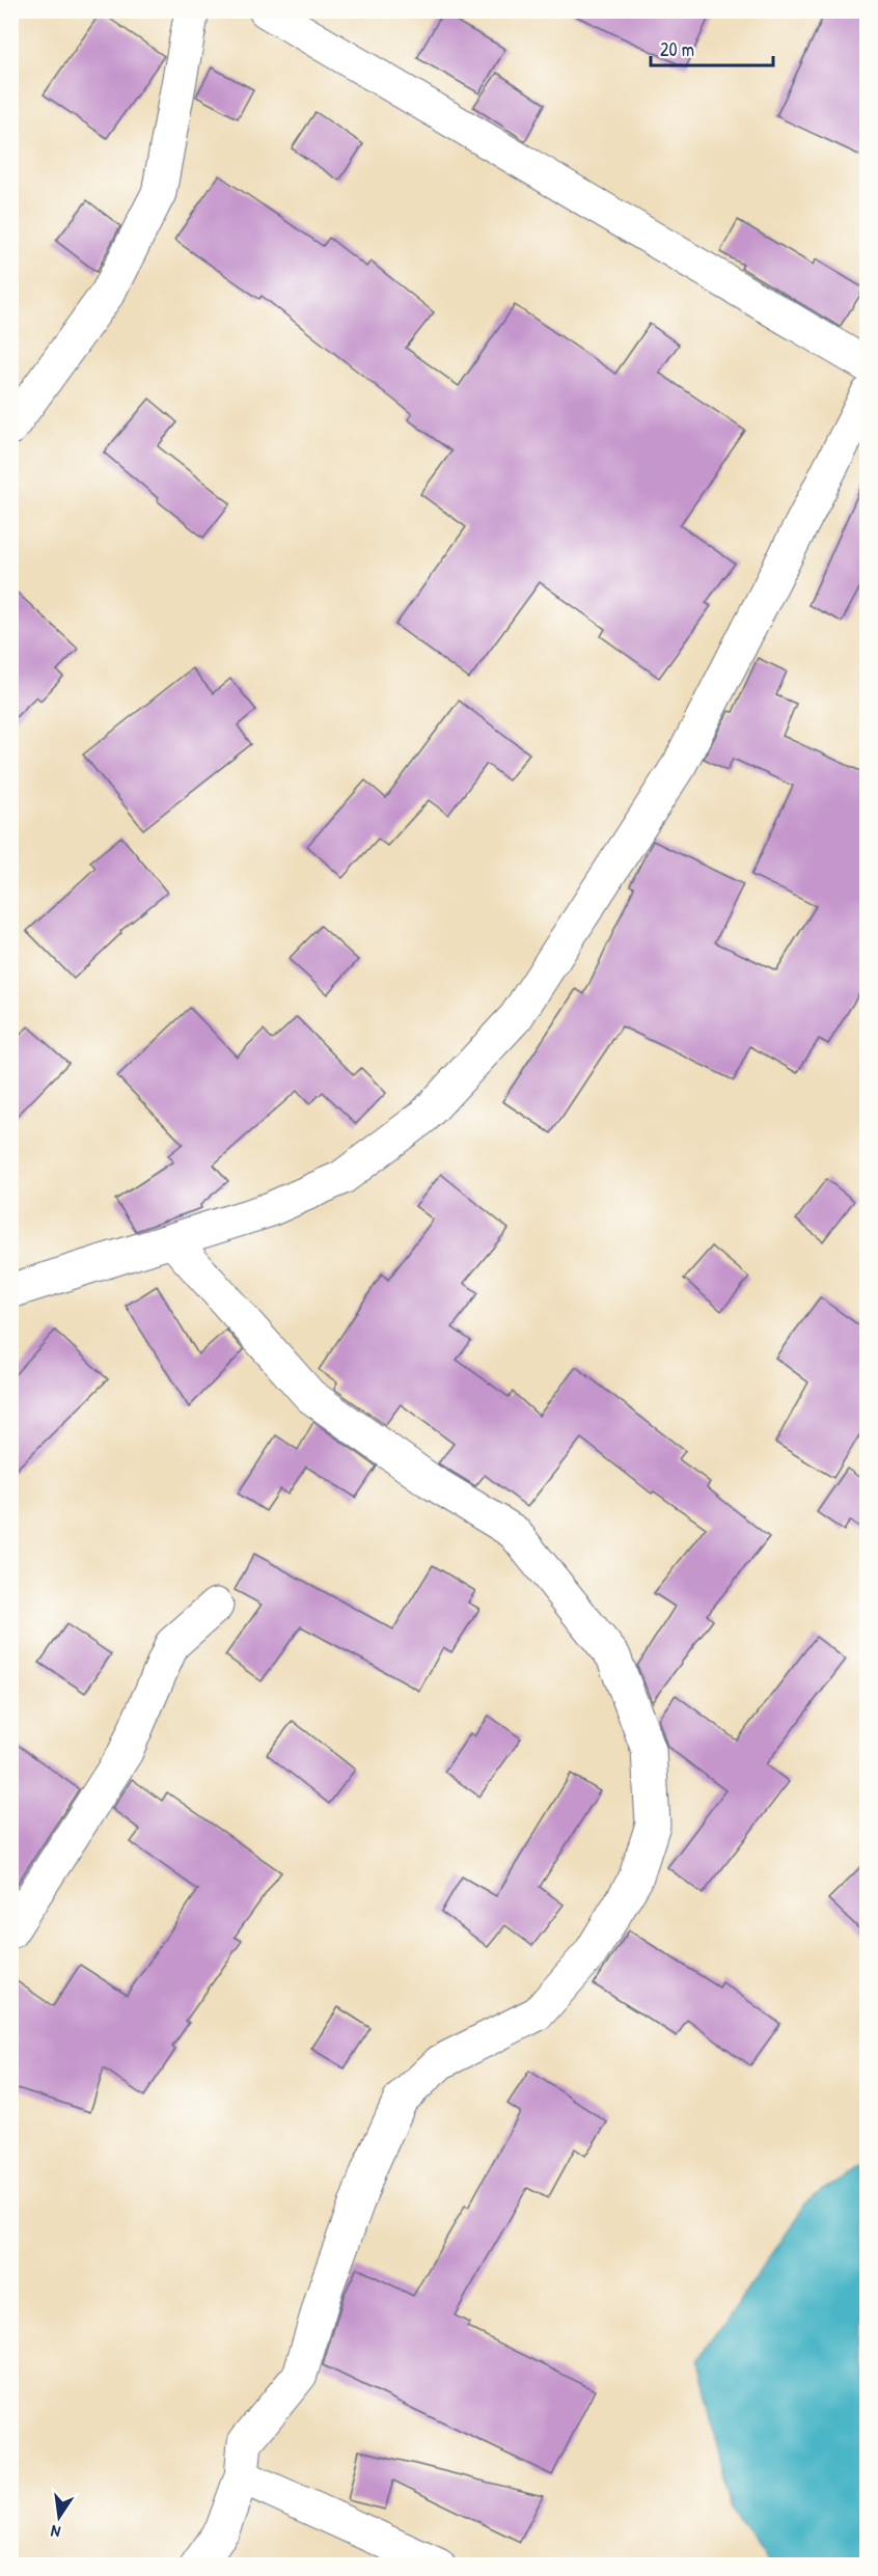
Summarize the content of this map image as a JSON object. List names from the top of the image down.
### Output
{
  "scale_bar": "20 m",
  "north": "bottom"
}
